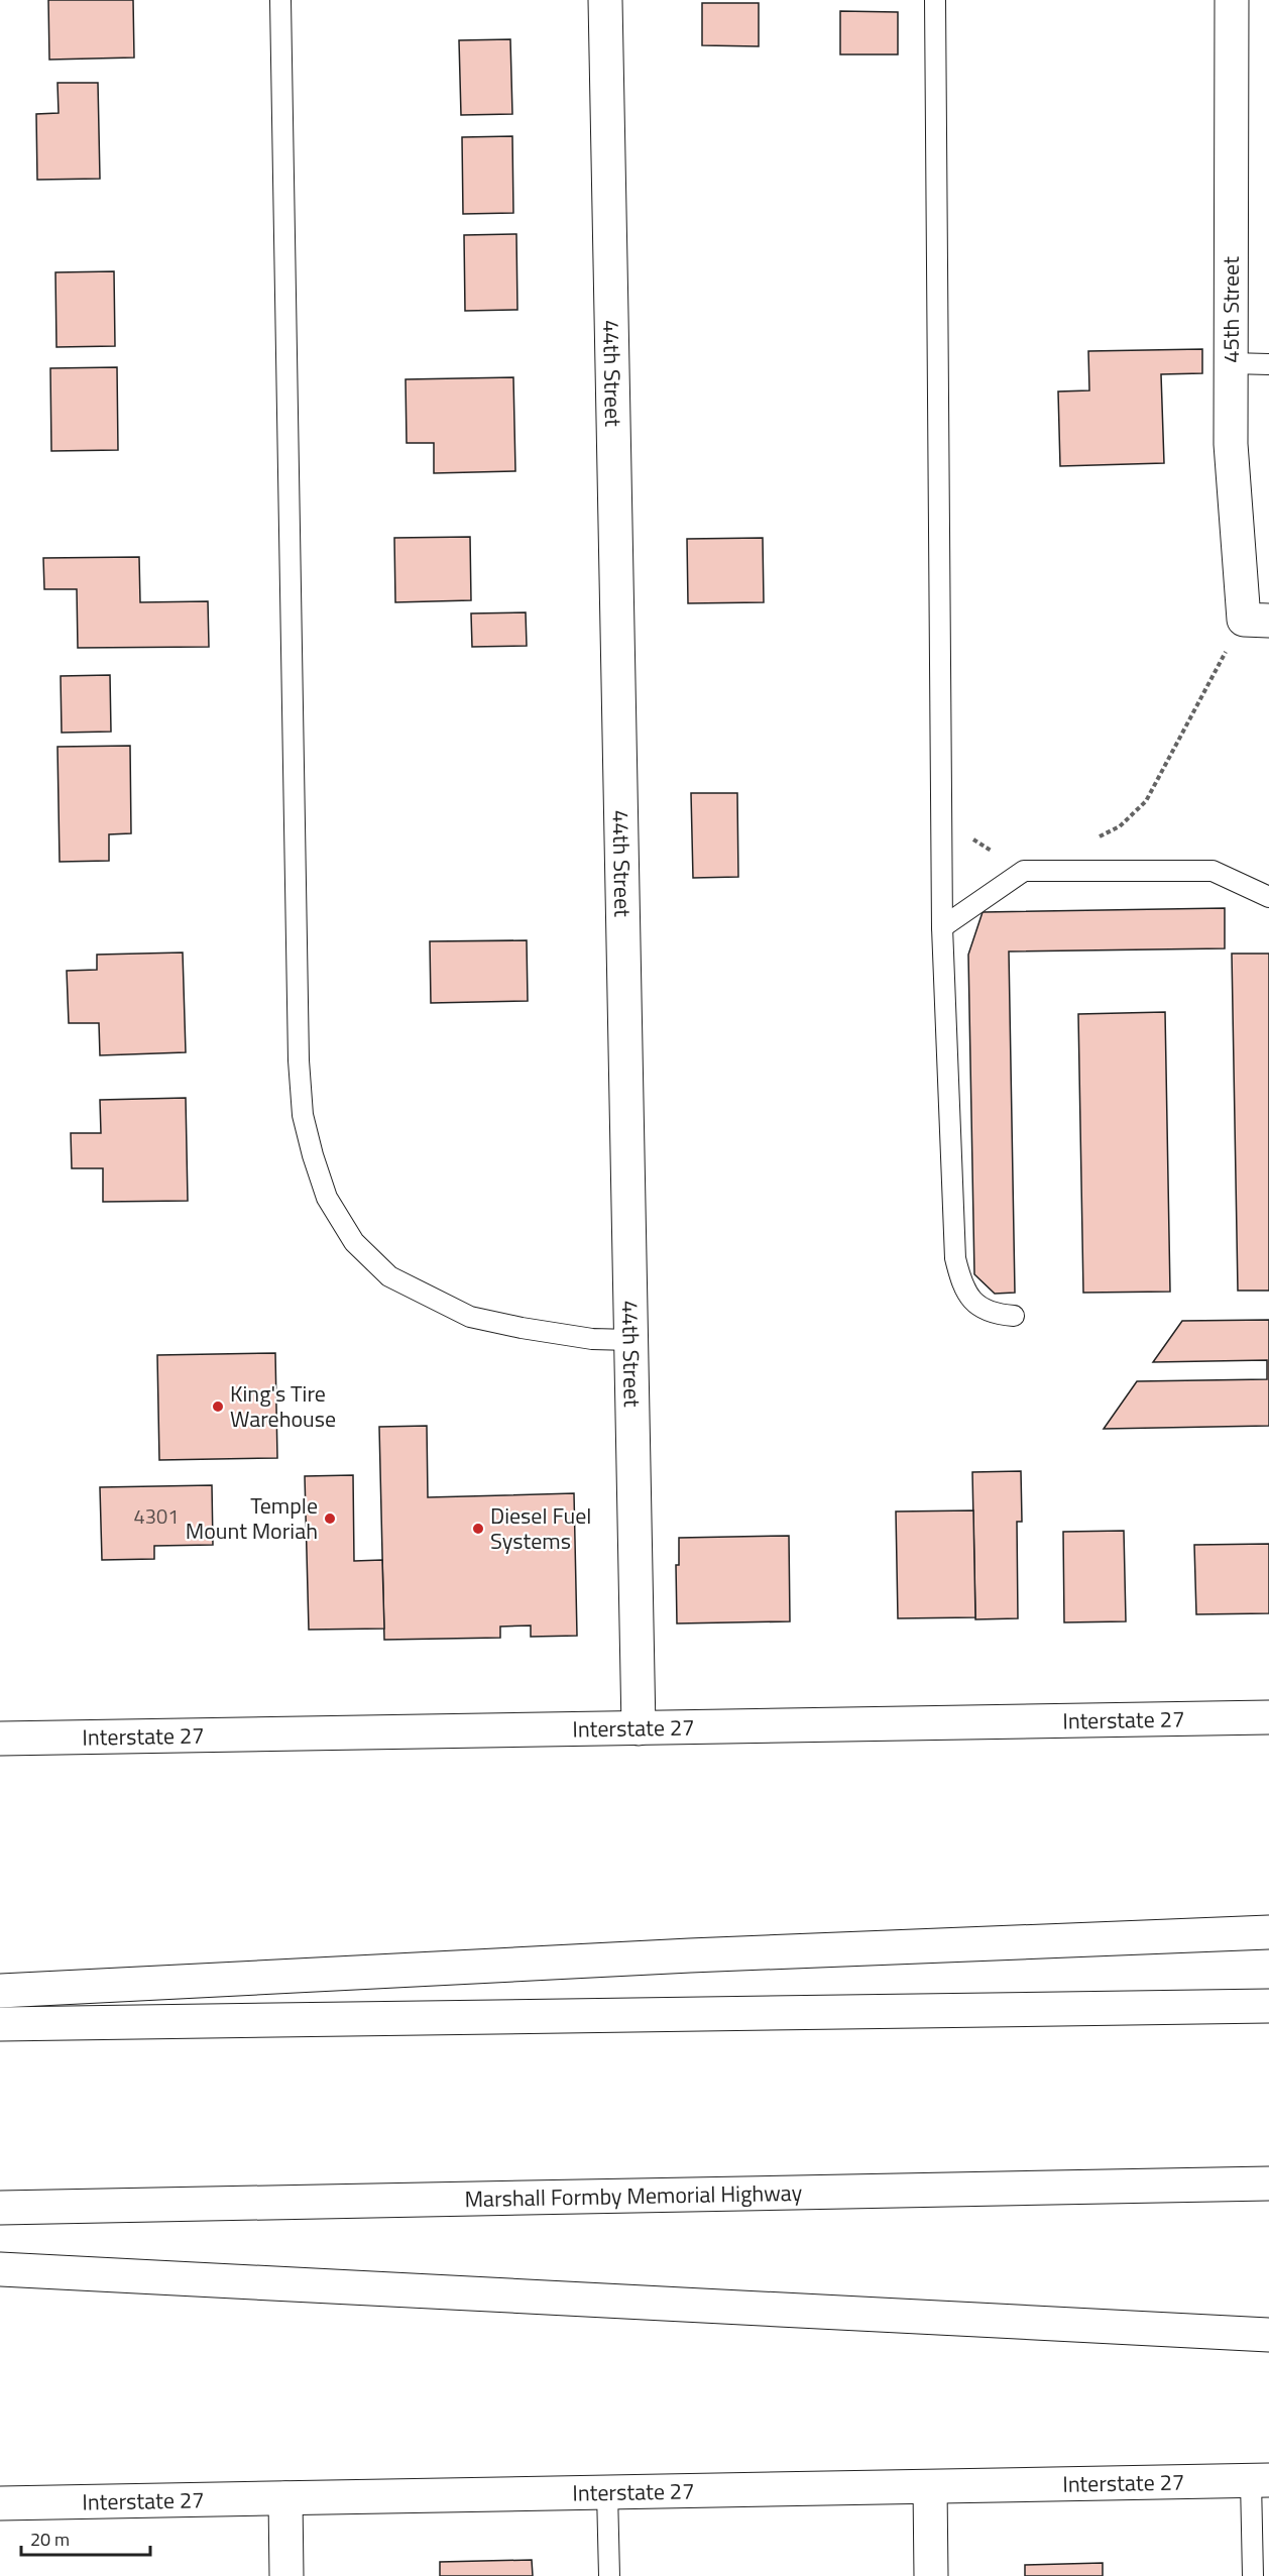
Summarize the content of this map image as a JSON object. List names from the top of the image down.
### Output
{
  "streets": {
    "main road": [
      "45th Street",
      "44th Street",
      "Interstate 27",
      "Marshall Formby Memorial Highway"
    ]
  },
  "crossings": [
    ["44th Street", "Interstate 27"]
  ],
  "places": ["King's Tire Warehouse", "Temple Mount Moriah", "Diesel Fuel Systems"],
  "house_numbers": ["4301"],
  "scale_bar": "20 m"
}
